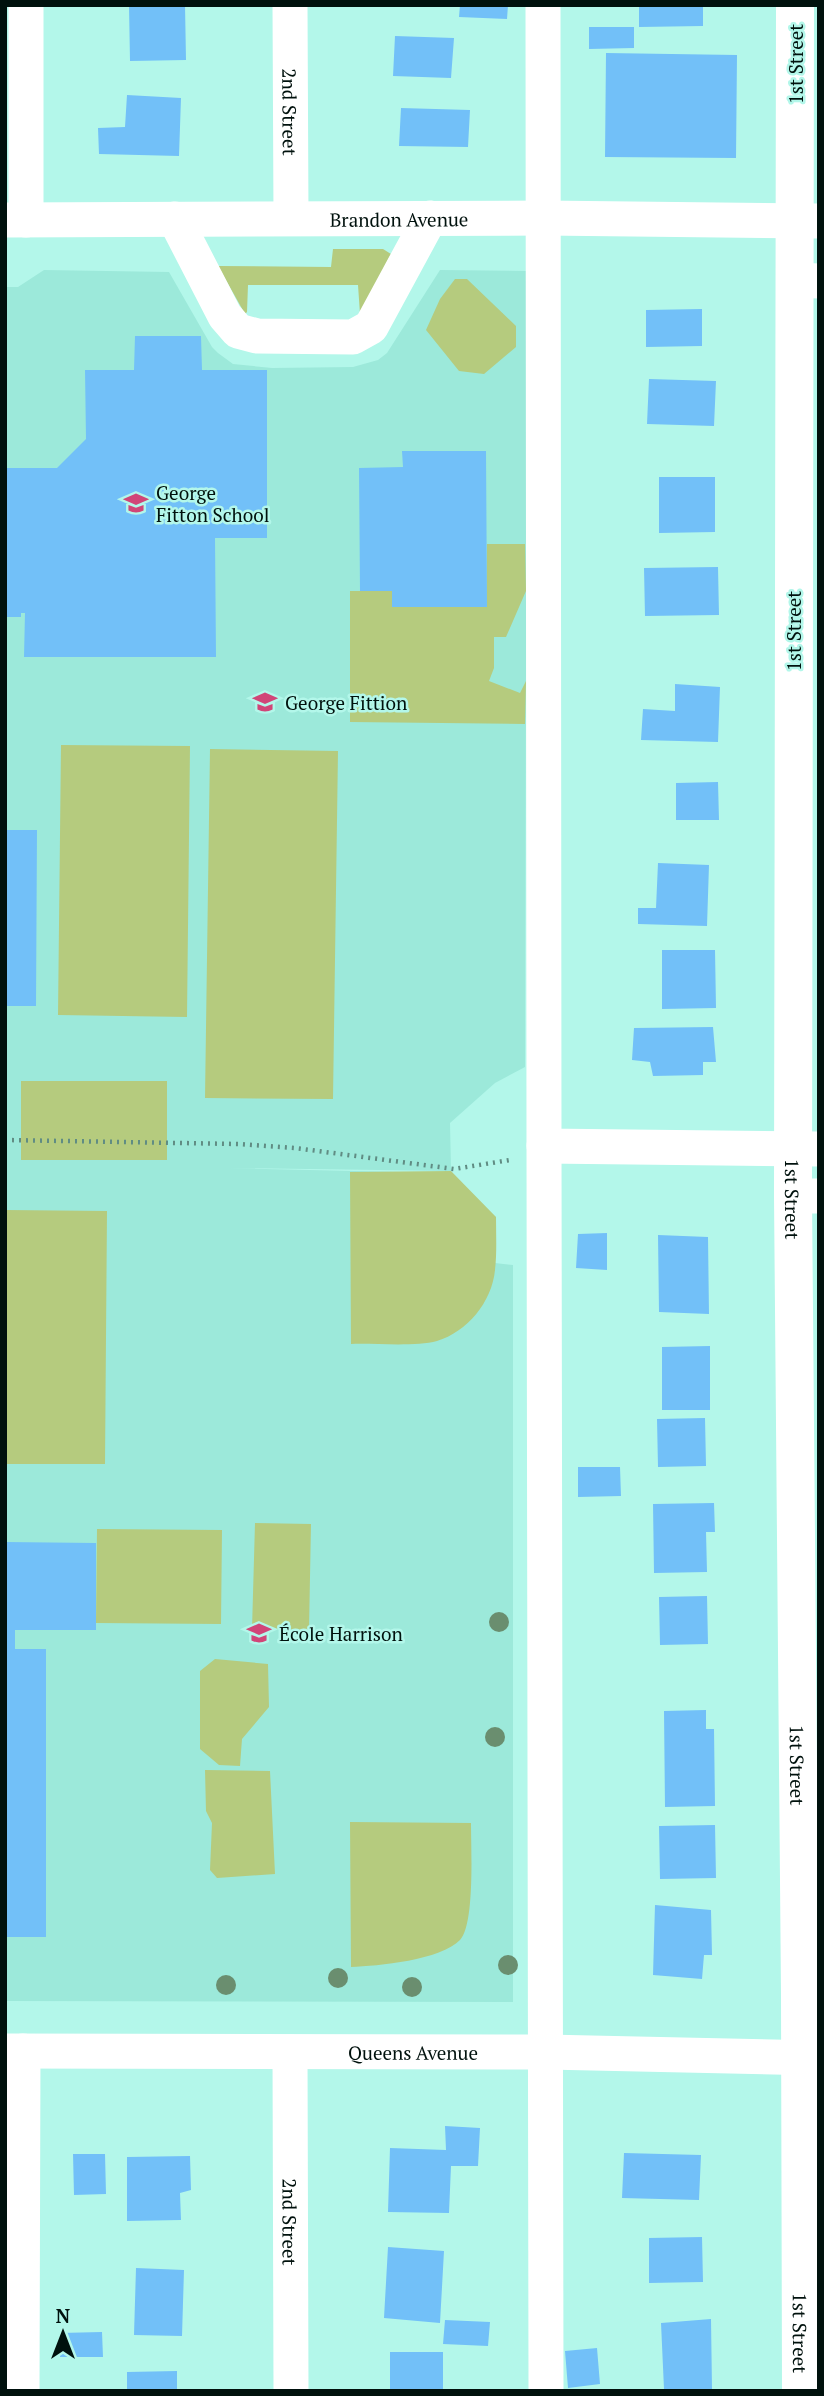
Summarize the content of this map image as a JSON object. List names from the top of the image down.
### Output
{
  "streets": {
    "main road": ["1st Street"],
    "street": ["2nd Street", "Brandon Avenue", "Queens Avenue"]
  },
  "crossings": [
    ["1st Street", "Brandon Avenue"],
    ["1st Street", "Queens Avenue"],
    ["2nd Street", "Brandon Avenue"],
    ["2nd Street", "Queens Avenue"]
  ],
  "places": {
    "school or university": ["George Fitton School", "George Fittion", "École Harrison"]
  },
  "north": "top"
}
